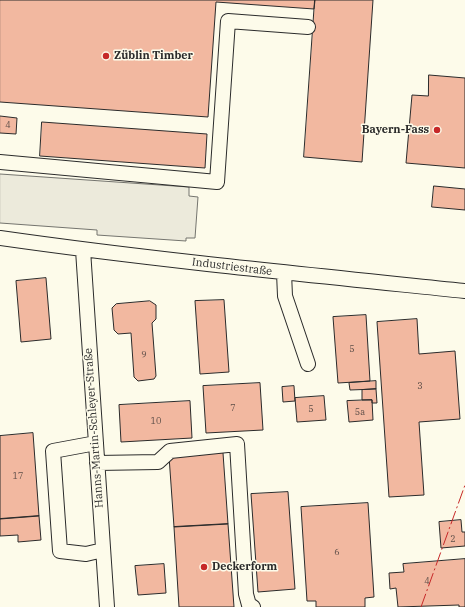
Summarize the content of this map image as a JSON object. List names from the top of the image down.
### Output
{
  "streets": {
    "street": ["Industriestraße", "Hanns-Martin-Schleyer-Straße"]
  },
  "crossings": [
    ["Industriestraße", "Hanns-Martin-Schleyer-Straße"]
  ],
  "places": ["Züblin Timber", "Bayern-Fass", "Deckerform"],
  "house_numbers": [
    "4",
    "5",
    "9",
    "3",
    "7",
    "5",
    "5a",
    "10",
    "17",
    "2",
    "6",
    "4"
  ]
}
